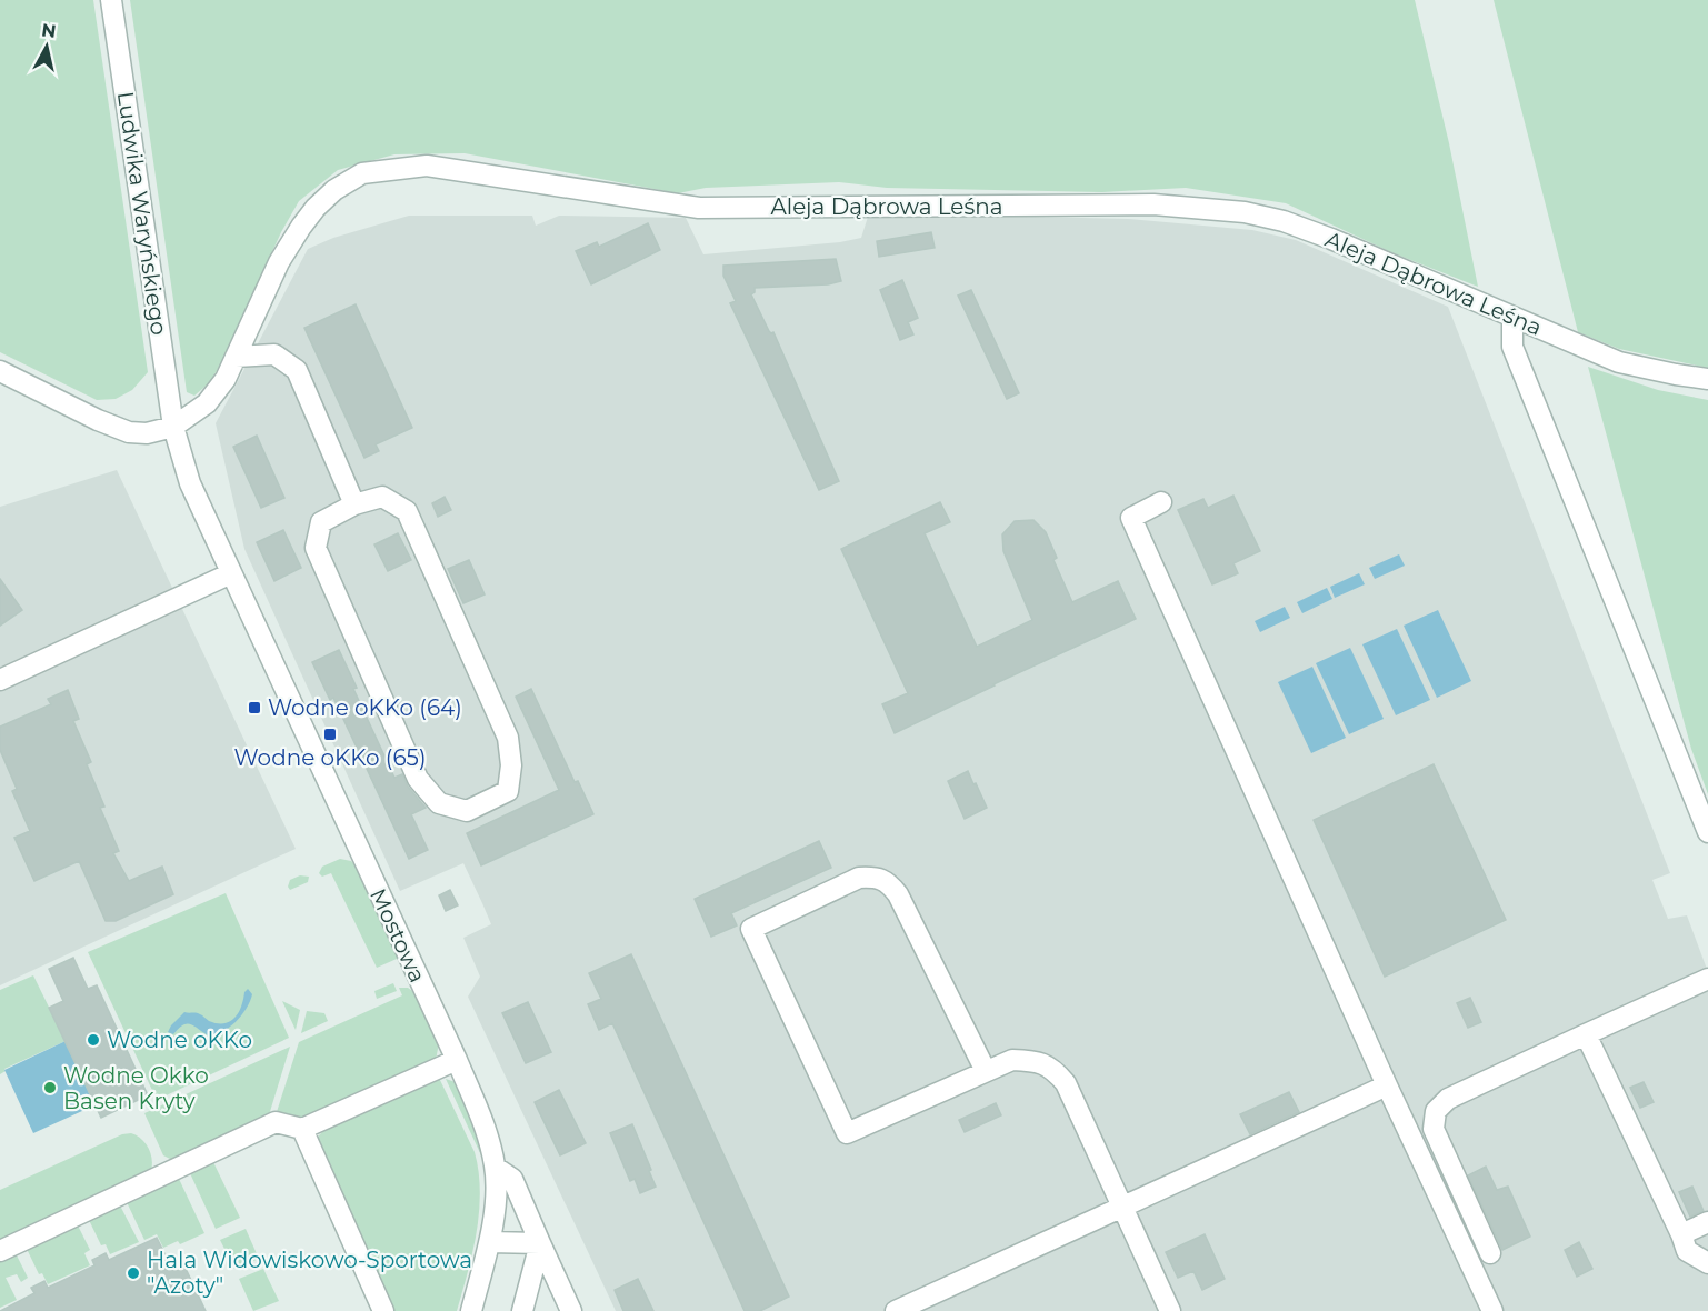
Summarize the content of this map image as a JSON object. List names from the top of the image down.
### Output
{
  "streets": {
    "street": ["Aleja Dąbrowa Leśna", "Ludwika Waryńskiego", "Mostowa"]
  },
  "crossings": [
    ["Aleja Dąbrowa Leśna", "Ludwika Waryńskiego"],
    ["Aleja Dąbrowa Leśna", "Mostowa"],
    ["Ludwika Waryńskiego", "Mostowa"]
  ],
  "places": {
    "transit": ["Wodne oKKo (64)", "Wodne oKKo (65)"],
    "other": ["Wodne oKKo", "Wodne Okko Basen Kryty", "Hala Widowiskowo-Sportowa \"Azoty\""]
  },
  "north": "top"
}
